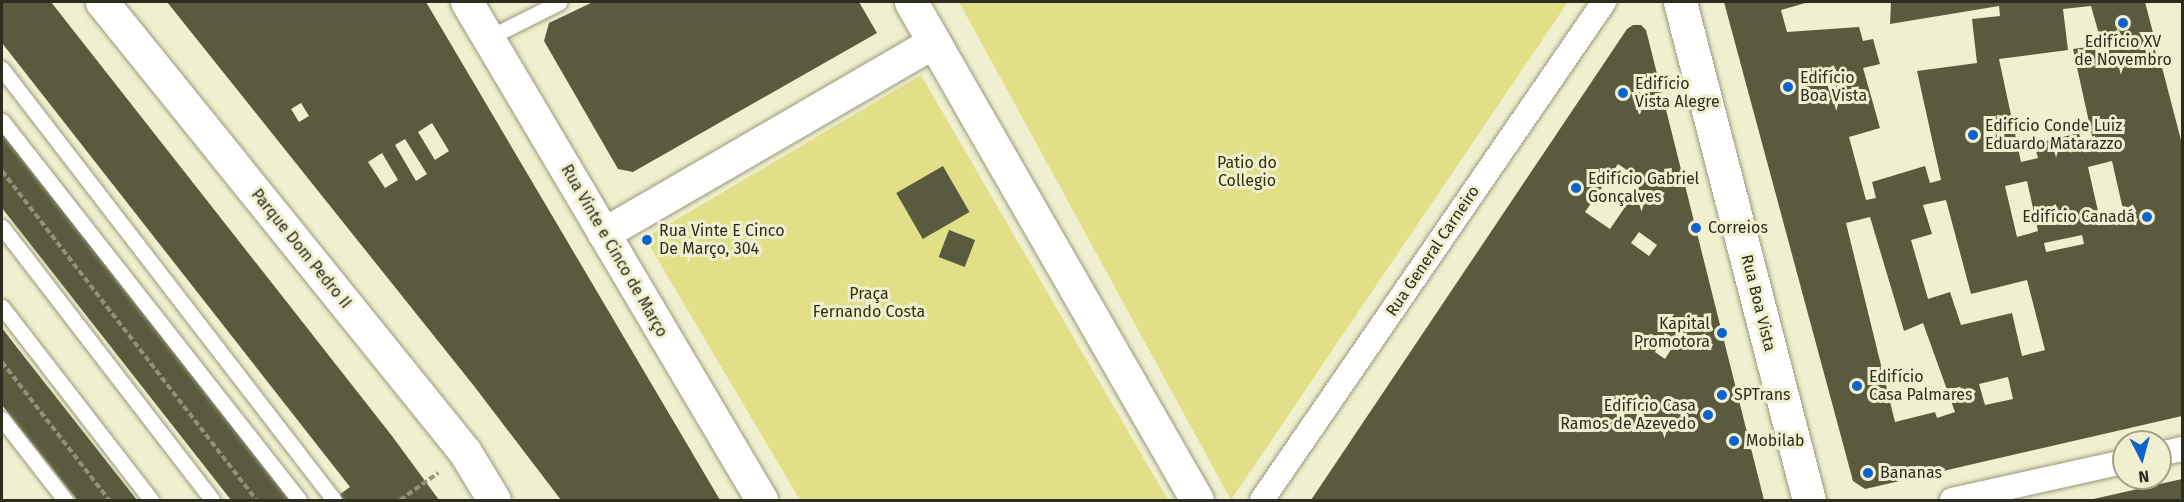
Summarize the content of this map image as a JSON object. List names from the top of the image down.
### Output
{
  "streets": {
    "street": [
      "Parque Dom Pedro II",
      "Rua Vinte e Cinco de Março",
      "Rua General Carneiro",
      "Rua Boa Vista"
    ]
  },
  "parks": ["Patio do Collegio", "Praça Fernando Costa"],
  "places": [
    "Edifício XV de Novembro",
    "Edifício Boa Vista",
    "Edifício Vista Alegre",
    "Edifício Conde Luiz Eduardo Matarazzo",
    "Edifício Gabriel Gonçalves",
    "Edifício Canadá",
    "Correios",
    "Rua Vinte E Cinco De Março, 304",
    "Kapital Promotora",
    "Edifício Casa Palmares",
    "SPTrans",
    "Edifício Casa Ramos de Azevedo",
    "Mobilab",
    "Bananas"
  ],
  "north": "bottom"
}
